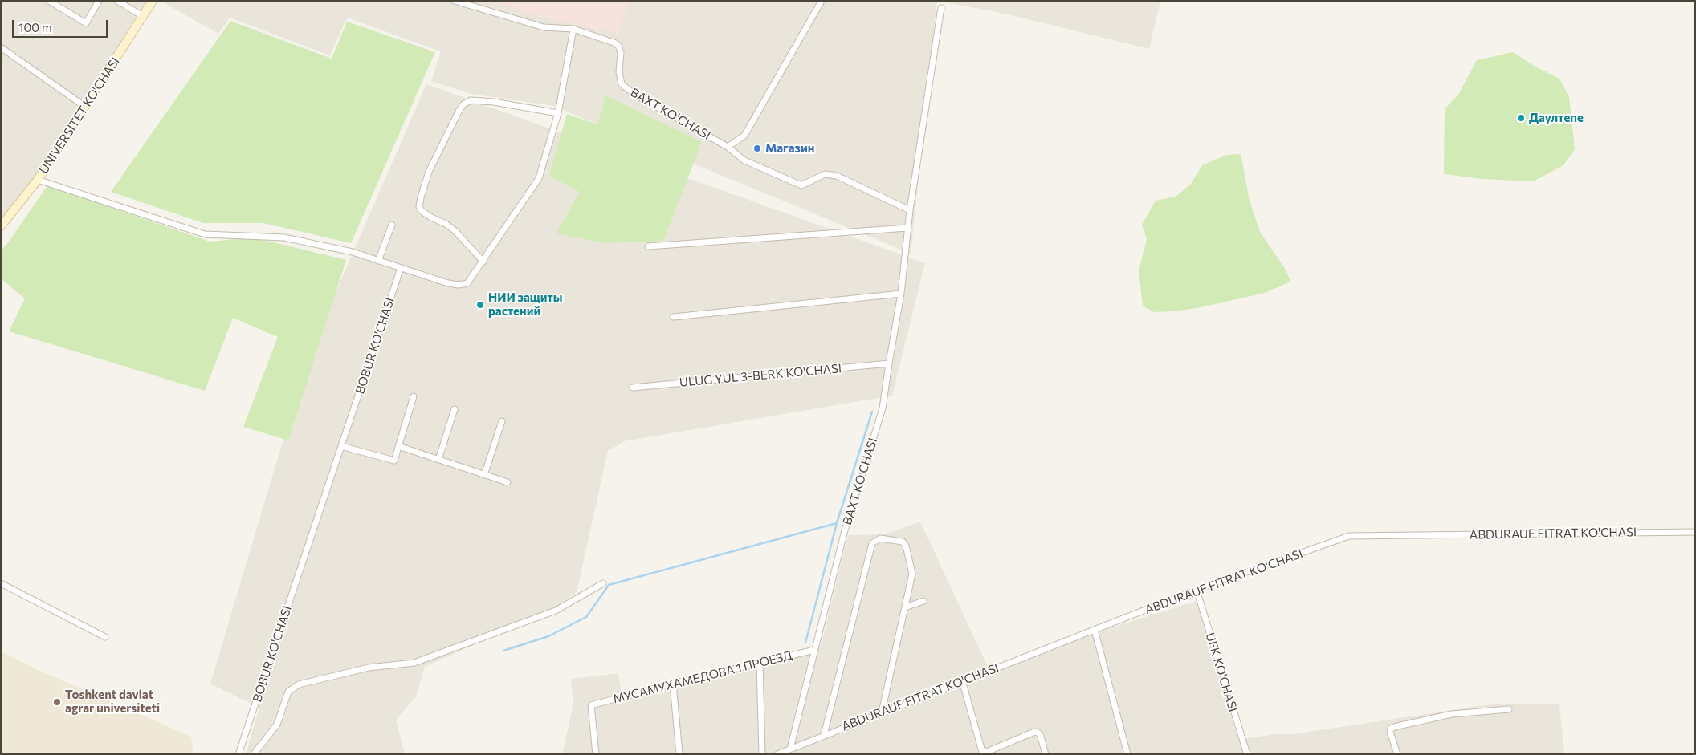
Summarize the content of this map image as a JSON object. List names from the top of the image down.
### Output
{
  "streets": {
    "main road": ["UNIVERSITET KO'CHASI"],
    "street": [
      "BAXT KO'CHASI",
      "BOBUR KO'CHASI",
      "ULUG YUL 3-BERK KO'CHASI",
      "ABDURAUF FITRAT KO'CHASI",
      "UFK KO'CHASI",
      "МУСАМУХАМЕДОВА 1 ПРОЕЗД"
    ]
  },
  "crossings": [
    ["BAXT KO'CHASI", "ULUG YUL 3-BERK KO'CHASI"],
    ["BAXT KO'CHASI", "ABDURAUF FITRAT KO'CHASI"],
    ["BAXT KO'CHASI", "МУСАМУХАМЕДОВА 1 ПРОЕЗД"],
    ["ABDURAUF FITRAT KO'CHASI", "UFK KO'CHASI"]
  ],
  "places": [
    "Даултепе",
    "Магазин",
    "НИИ защиты растений",
    "Toshkent davlat agrar universiteti"
  ],
  "scale_bar": "100 m"
}
